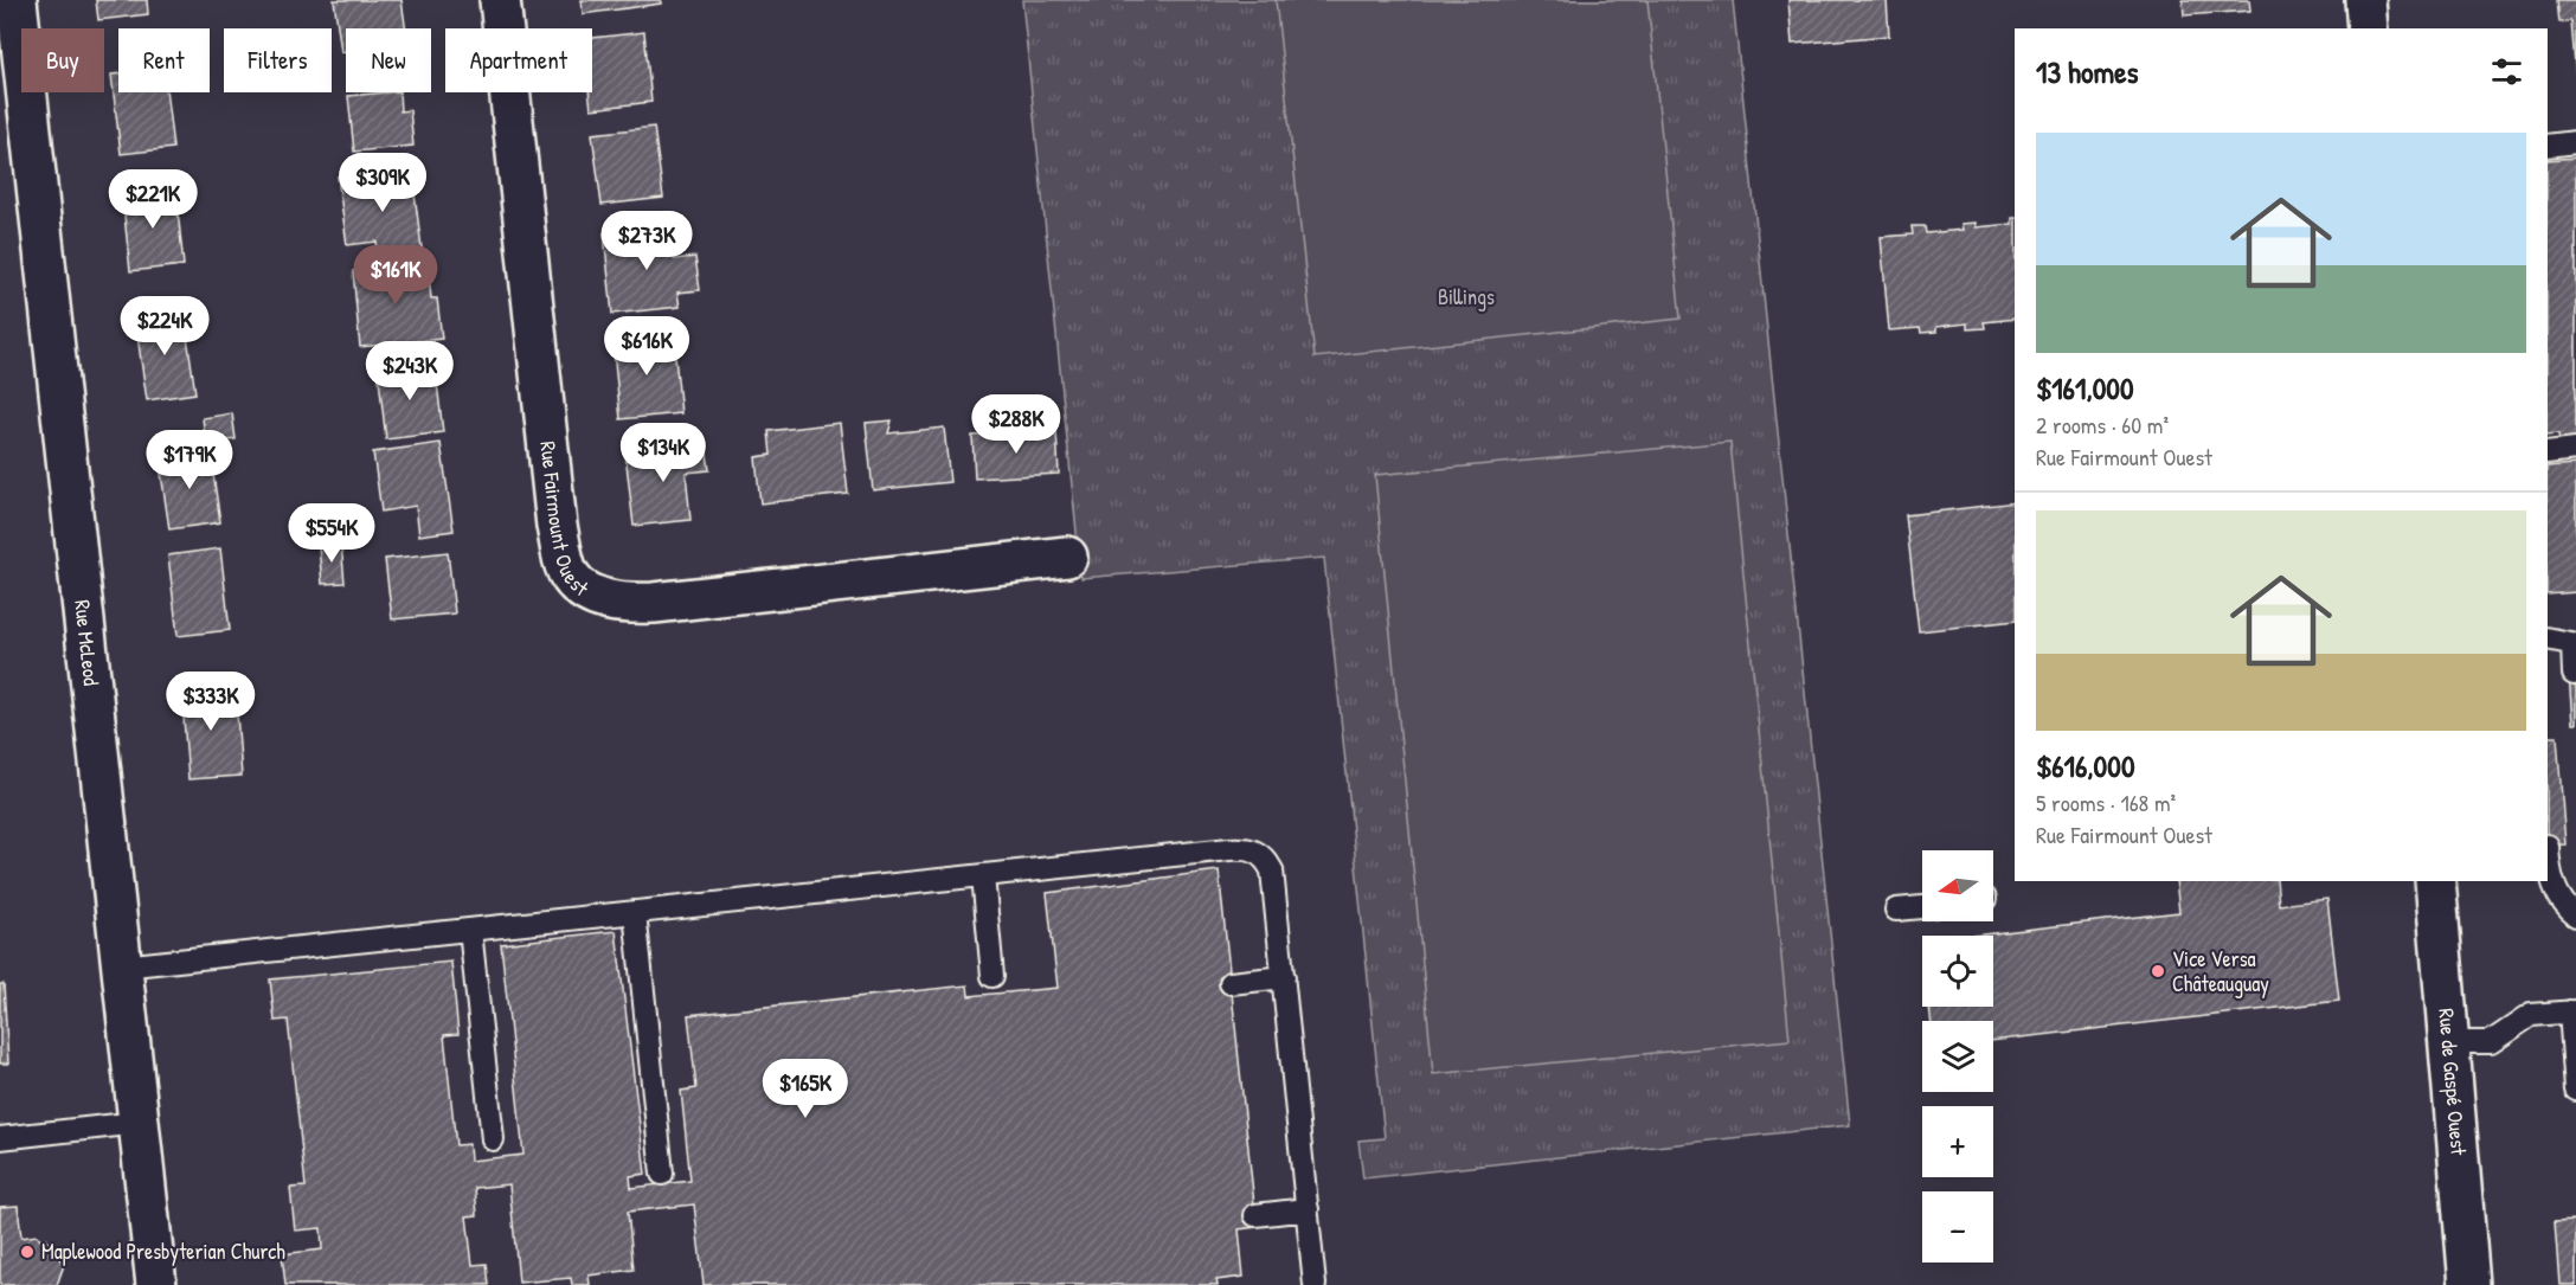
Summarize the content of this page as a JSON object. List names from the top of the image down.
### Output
{
  "streets": {
    "street": ["Rue Fairmount Ouest", "Rue McLeod", "Rue de Gaspé Ouest"]
  },
  "parks": ["Billings"],
  "places": ["Vice Versa Châteauguay", "Maplewood Presbyterian Church"],
  "north": "left",
  "page": {
    "chip": [
      "Buy",
      "Rent",
      "Filters",
      "New",
      "Apartment"
    ],
    "heading": "13 homes",
    "list": [
      {
        "name": "$161,000",
        "note": "2 rooms · 60 m² · Rue Fairmount Ouest"
      },
      {
        "name": "$616,000",
        "note": "5 rooms · 168 m² · Rue Fairmount Ouest"
      }
    ],
    "price": [
      "$309K",
      "$221K",
      "$273K",
      "$161K",
      "$224K",
      "$616K",
      "$243K",
      "$288K",
      "$134K",
      "$179K",
      "$554K",
      "$333K",
      "$165K"
    ],
    "map_buttons": ["+", "−"]
  }
}
